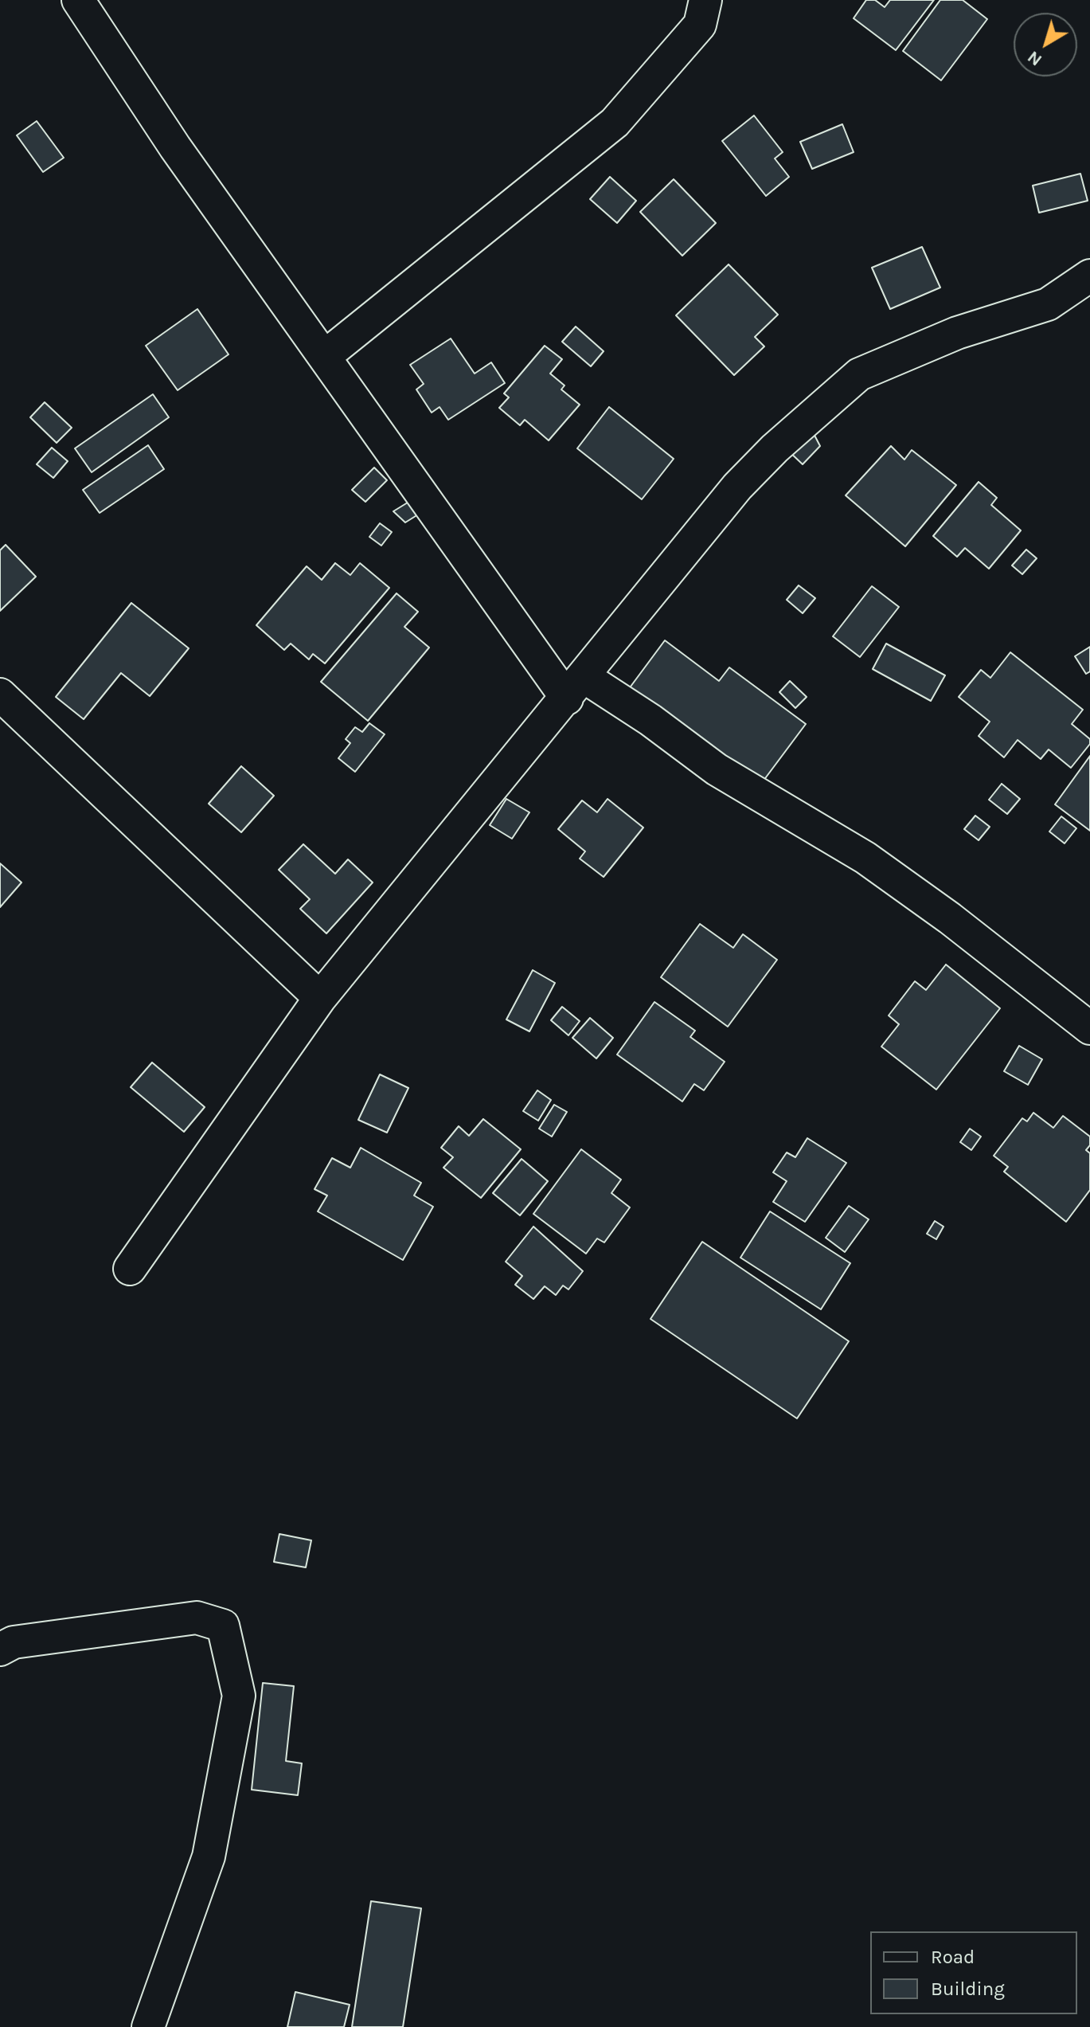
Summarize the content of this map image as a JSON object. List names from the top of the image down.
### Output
{
  "legend": ["Road", "Building"],
  "north": "bottom left"
}
